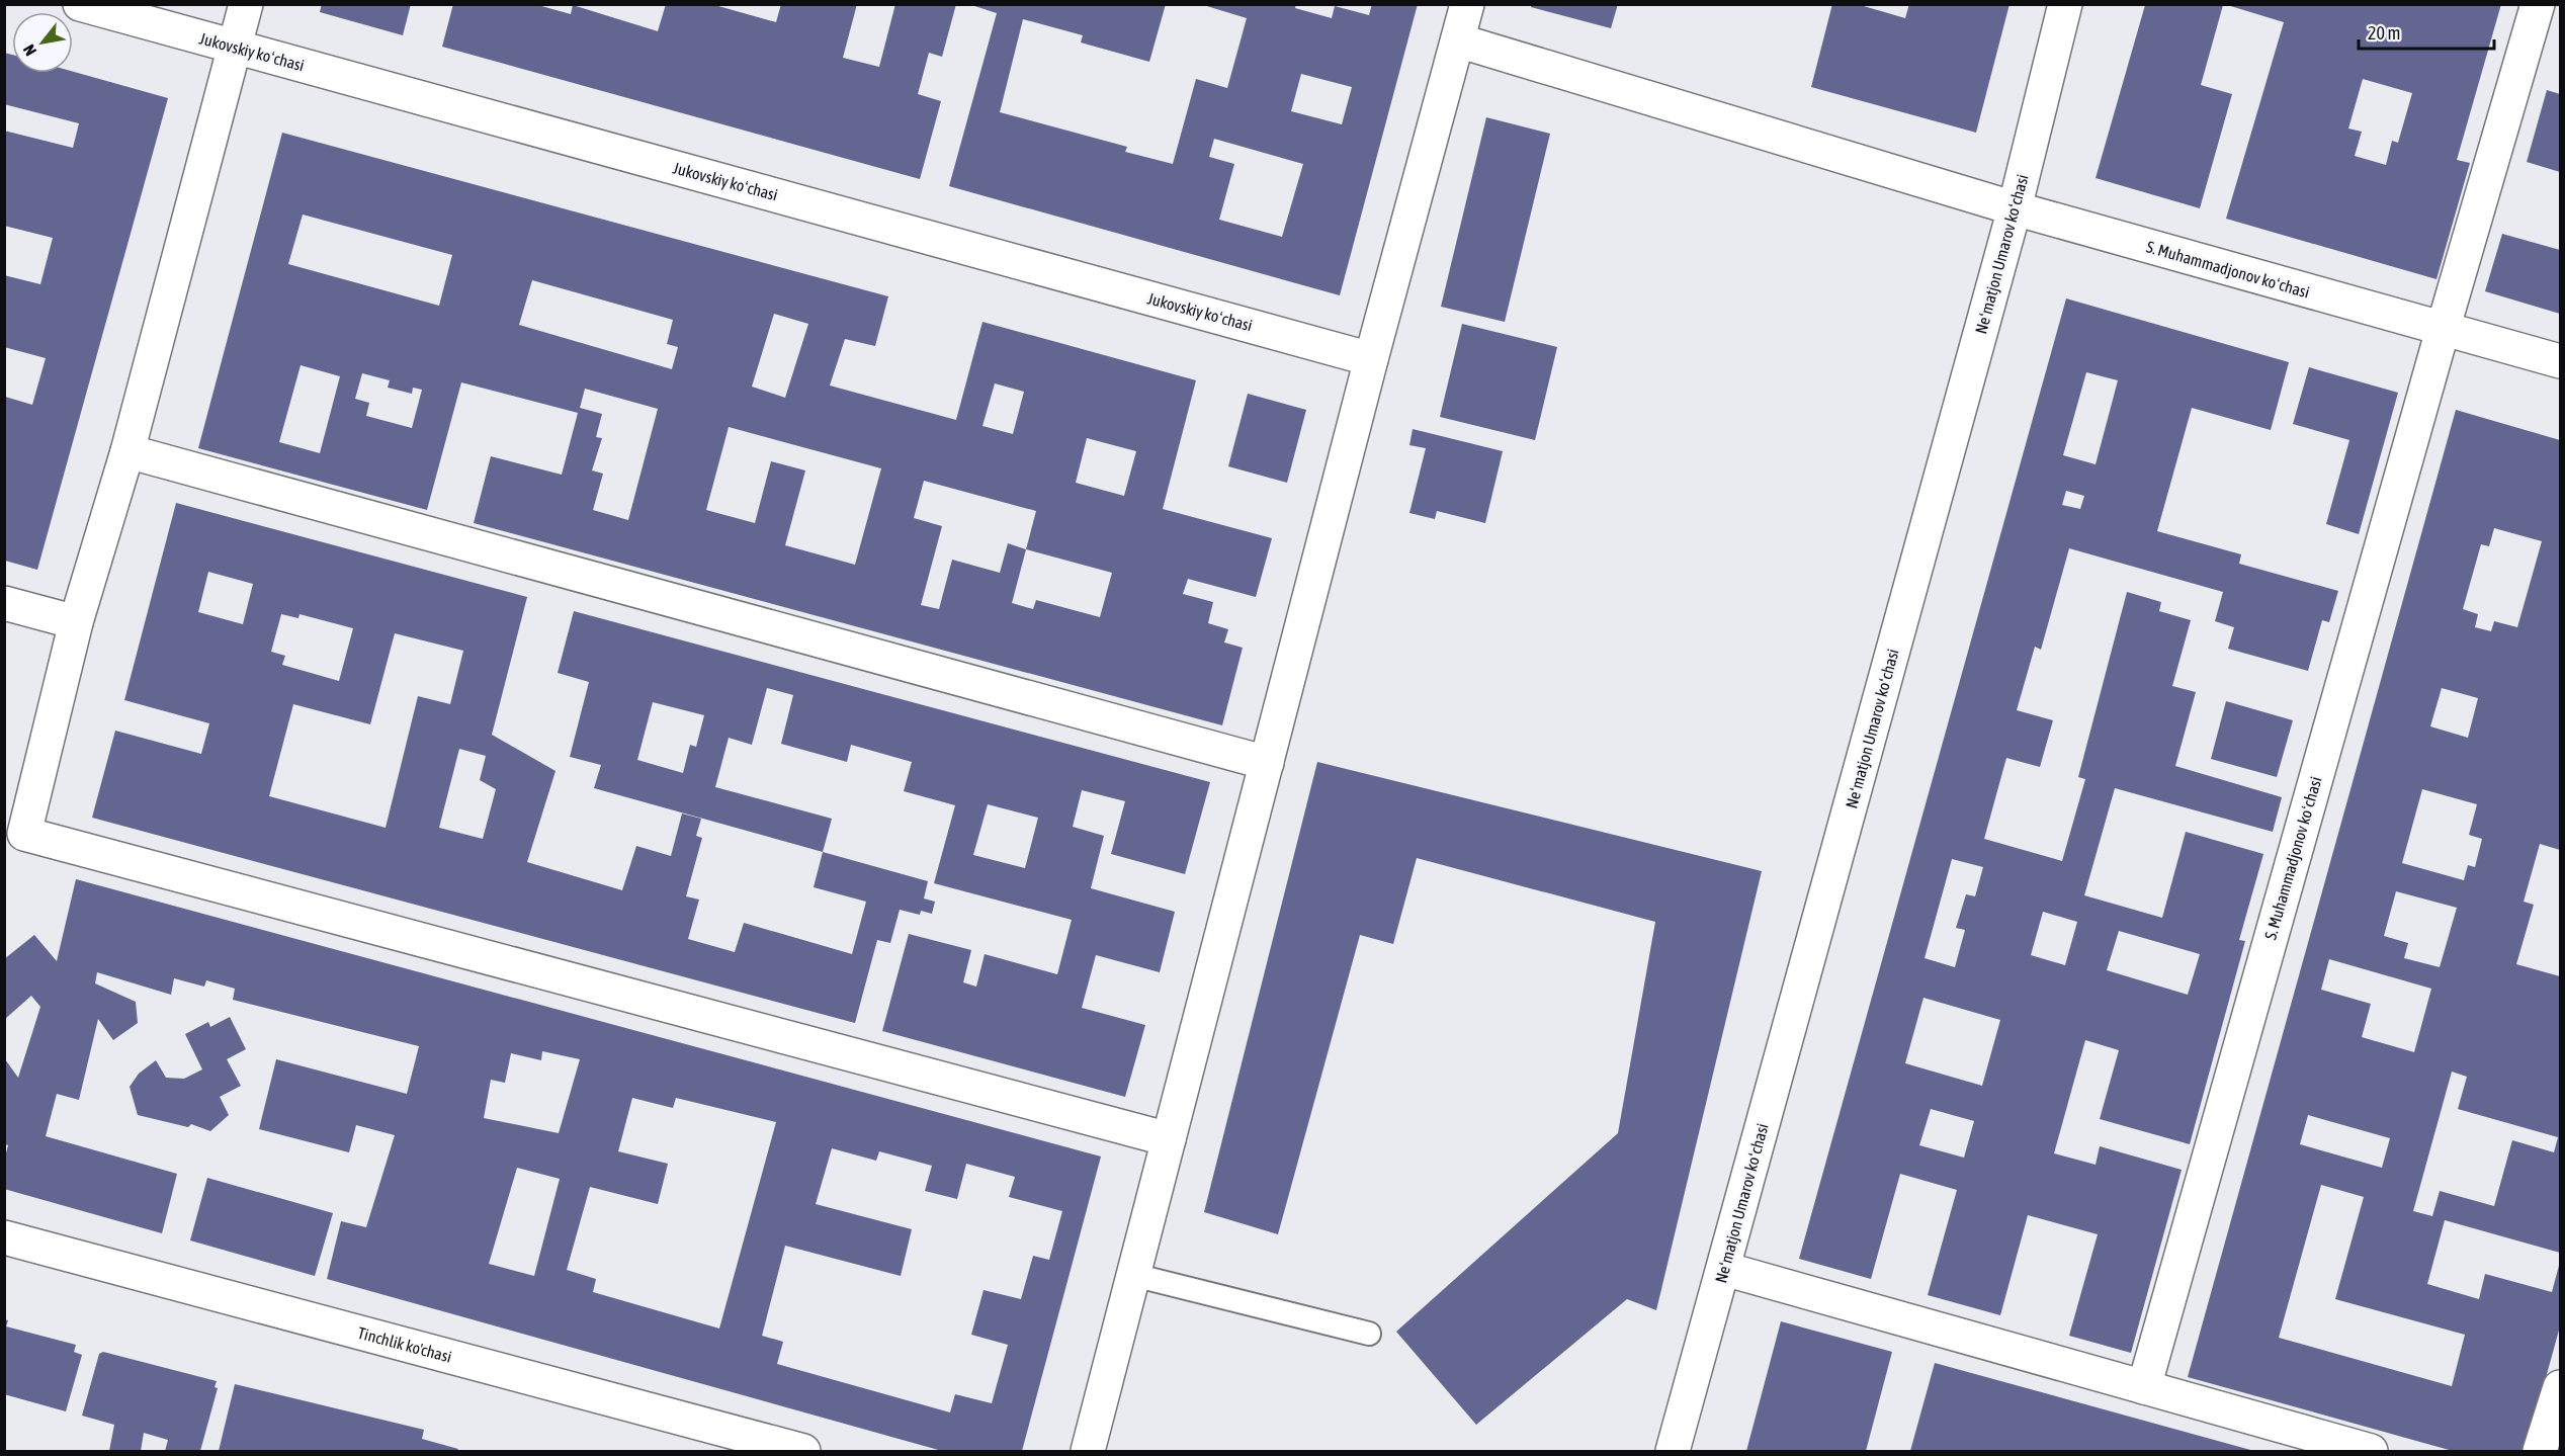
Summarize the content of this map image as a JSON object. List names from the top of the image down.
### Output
{
  "streets": {
    "street": [
      "Jukovskiy koʻchasi",
      "Neʻmatjon Umarov koʻchasi",
      "S. Muhammadjonov koʻchasi",
      "Tinchlik ko'chasi"
    ]
  },
  "crossings": [
    ["Neʻmatjon Umarov koʻchasi", "S. Muhammadjonov koʻchasi"]
  ],
  "scale_bar": "20 m",
  "north": "bottom left"
}
